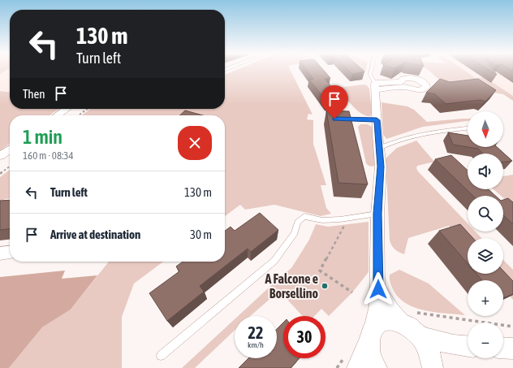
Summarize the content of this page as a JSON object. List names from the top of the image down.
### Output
{
  "places": ["A Falcone e Borsellino"],
  "north": "bottom",
  "page": {
    "turn": ["130 m", "Turn left"],
    "then": "Then",
    "map_buttons": ["+", "−"],
    "heading": ["1 min", "160 m · 08:34"],
    "list": [
      {
        "name": "Turn left",
        "value": "130 m"
      },
      {
        "name": "Arrive at destination",
        "value": "30 m"
      }
    ],
    "speed": "22 km/h",
    "limit": "30"
  }
}
